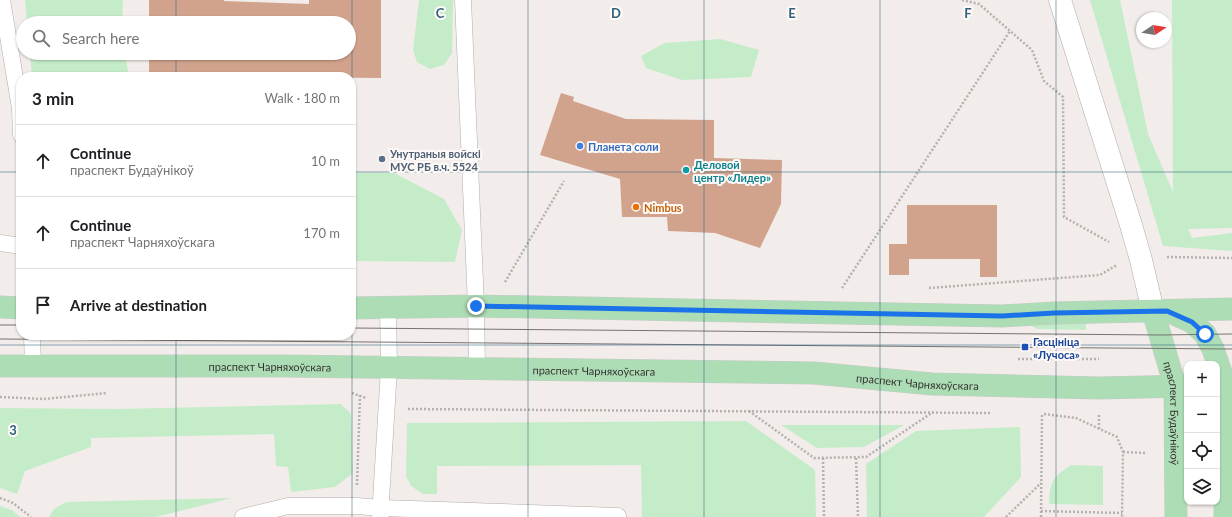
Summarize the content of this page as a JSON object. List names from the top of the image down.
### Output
{
  "streets": {
    "main road": ["праспект Чарняхоўскага", "праспект Будаўнікоў"]
  },
  "crossings": [
    ["праспект Чарняхоўскага", "праспект Будаўнікоў"]
  ],
  "places": {
    "other": [
      "Планета соли",
      "Унутраныя войскі МУС РБ в.ч. 5524",
      "Деловой центр «Лидер»",
      "Nimbus"
    ],
    "transit": ["Гасцініца «Лучоса»"]
  },
  "north": "right",
  "page": {
    "search": "Search here",
    "heading": ["3 min", "Walk · 180 m"],
    "list": [
      ["Continue", "праспект Будаўнікоў", "10 m"],
      ["Continue", "праспект Чарняхоўскага", "170 m"],
      "Arrive at destination"
    ],
    "map_buttons": ["+", "−"]
  },
  "grid": {
    "columns": [
      "C",
      "D",
      "E",
      "F"
    ],
    "rows": ["3"]
  }
}
